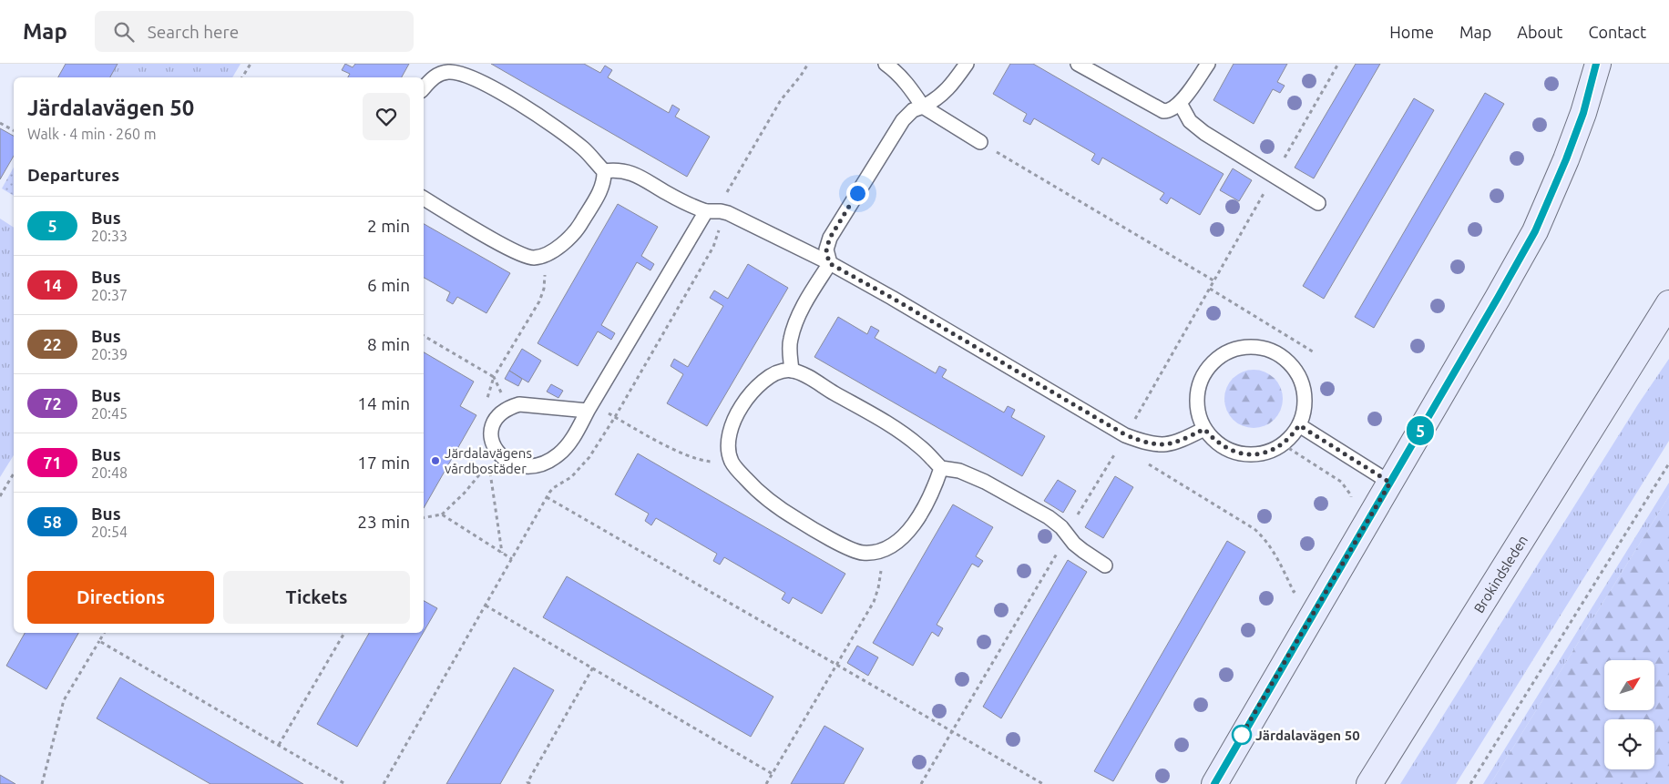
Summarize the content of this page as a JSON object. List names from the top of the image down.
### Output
{
  "streets": {
    "street": ["Brokindsleden"]
  },
  "places": ["Järdalavägens vårdbostäder", "Järdalavägen 50"],
  "lines": ["bus line 5"],
  "north": "top right",
  "page": {
    "header": "Map",
    "search": "Search here",
    "nav": [
      "Home",
      "Map",
      "About",
      "Contact"
    ],
    "on_map": "5",
    "heading": [
      ["Järdalavägen 50", "Walk · 4 min · 260 m"],
      "Departures"
    ],
    "list": [
      {
        "mark": "5",
        "name": "Bus",
        "note": "20:33",
        "value": "2 min"
      },
      {
        "mark": "14",
        "name": "Bus",
        "note": "20:37",
        "value": "6 min"
      },
      {
        "mark": "22",
        "name": "Bus",
        "note": "20:39",
        "value": "8 min"
      },
      {
        "mark": "72",
        "name": "Bus",
        "note": "20:45",
        "value": "14 min"
      },
      {
        "mark": "71",
        "name": "Bus",
        "note": "20:48",
        "value": "17 min"
      },
      {
        "mark": "58",
        "name": "Bus",
        "note": "20:54",
        "value": "23 min"
      }
    ],
    "buttons": ["Directions", "Tickets"]
  }
}
